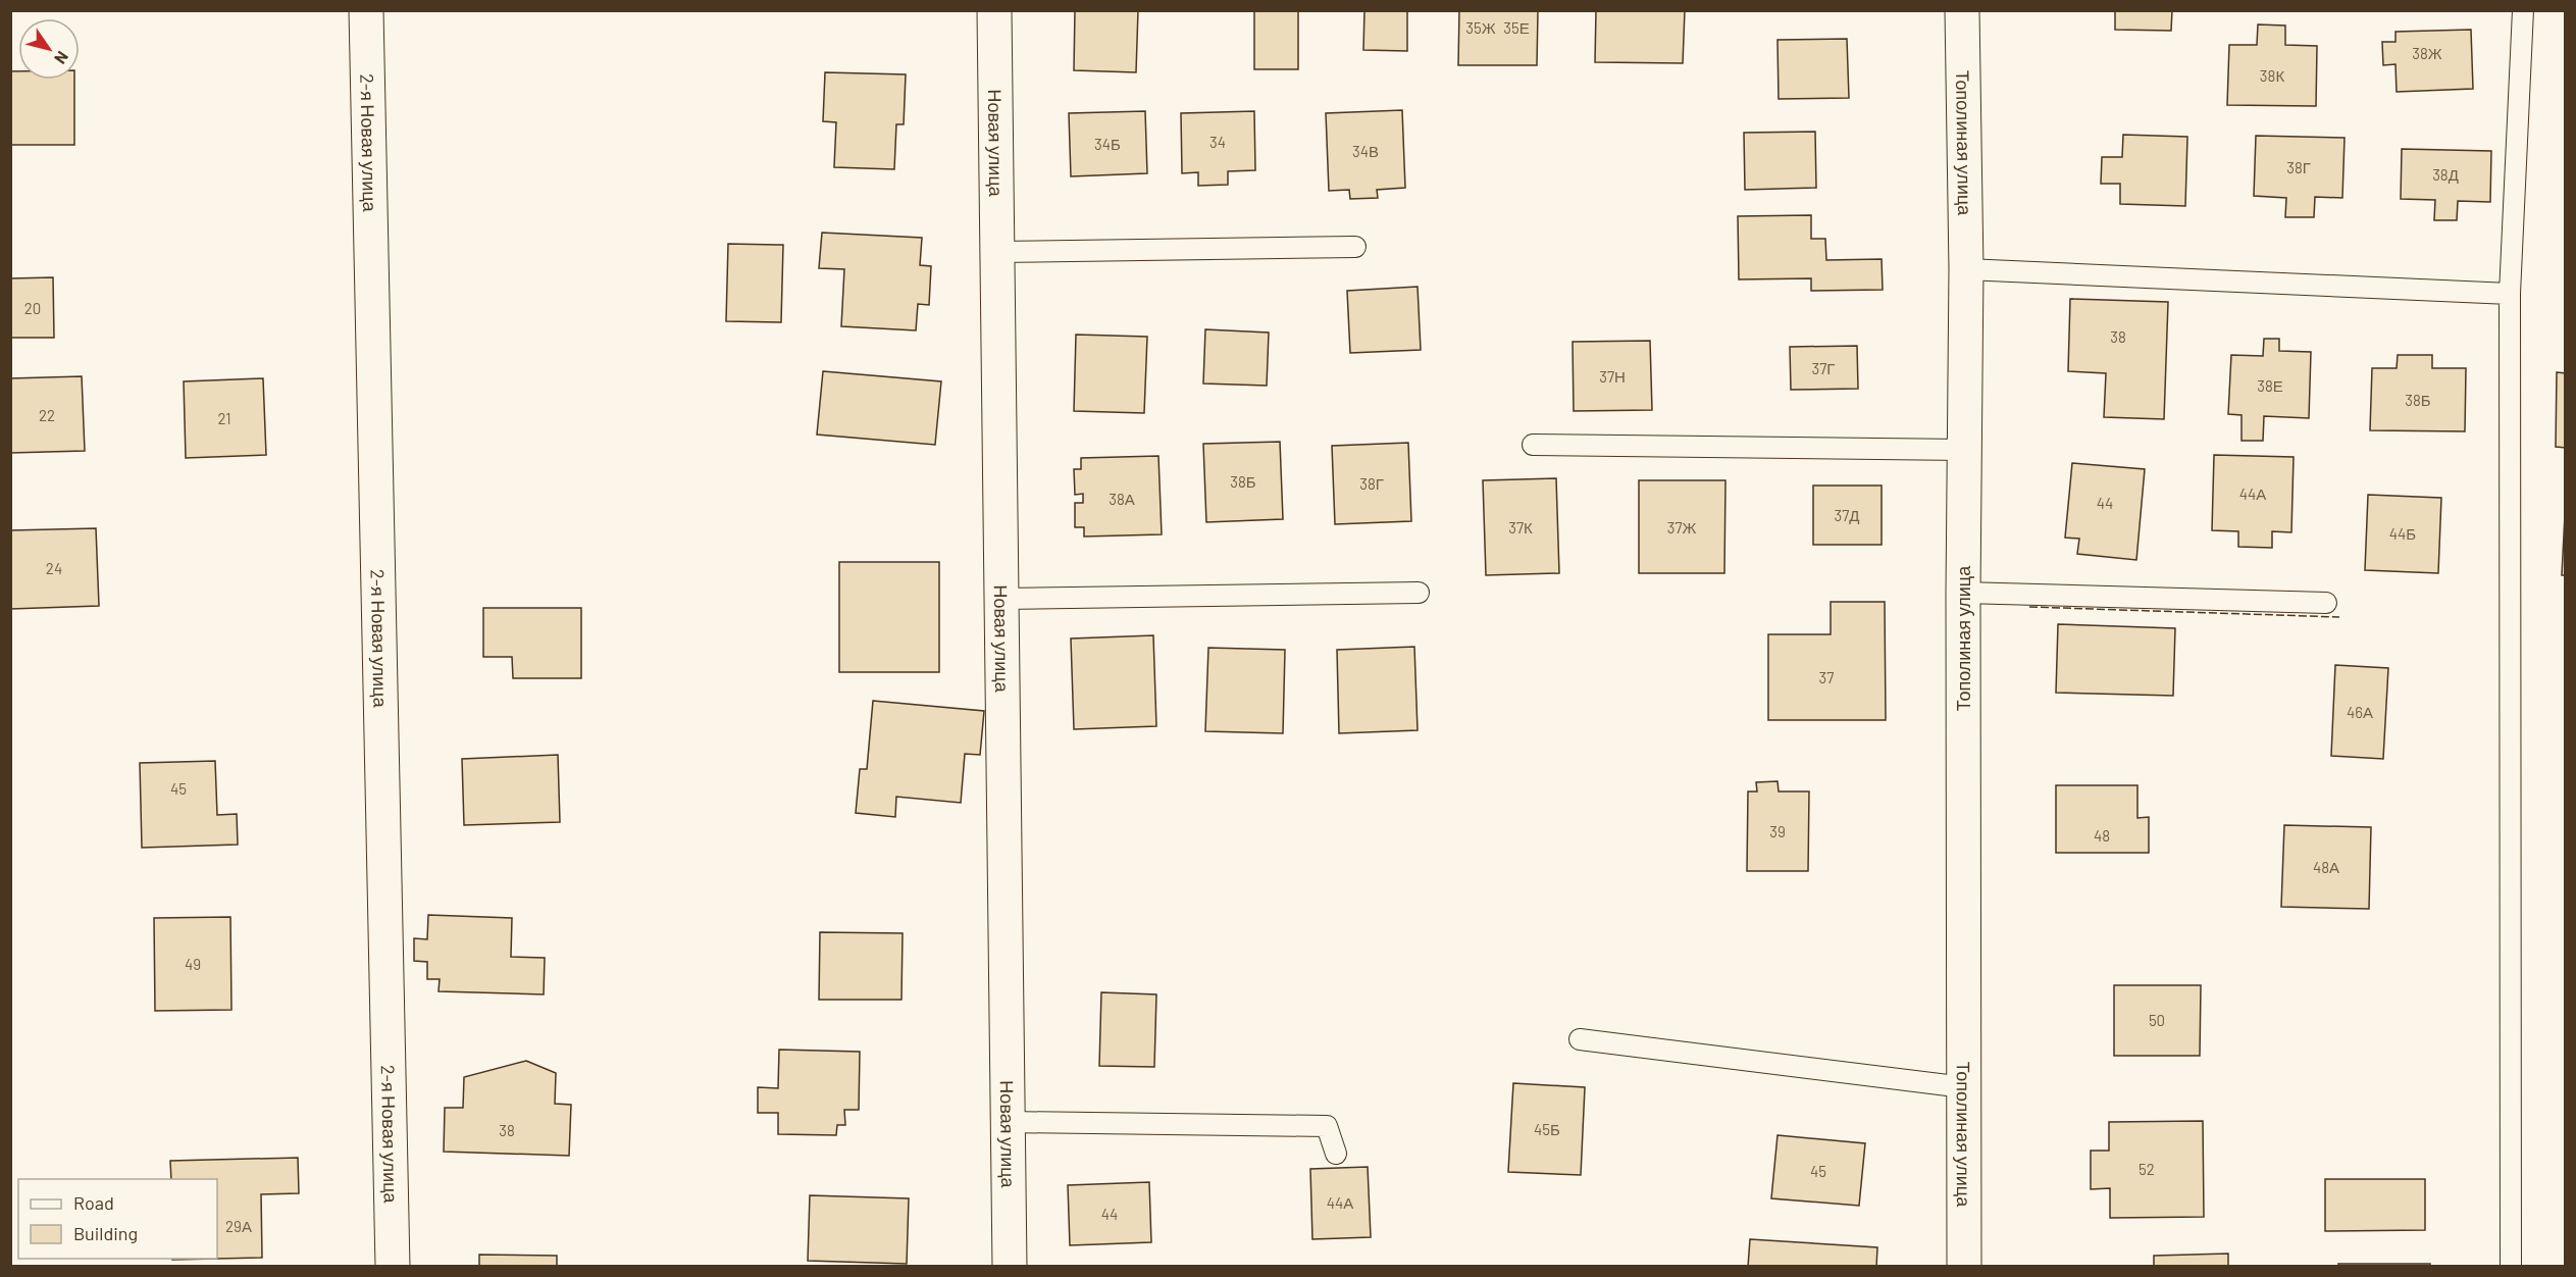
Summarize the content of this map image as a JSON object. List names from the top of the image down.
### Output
{
  "streets": {
    "street": ["2-я Новая улица", "Новая улица", "Тополиная улица"]
  },
  "house_numbers": [
    "35Ж",
    "35Е",
    "38Ж",
    "38К",
    "34",
    "34Б",
    "34В",
    "38Г",
    "38Д",
    "20",
    "38",
    "37Г",
    "37Н",
    "38Е",
    "38Б",
    "22",
    "21",
    "38Б",
    "38Г",
    "44А",
    "38А",
    "44",
    "37Д",
    "37К",
    "37Ж",
    "44Б",
    "24",
    "37",
    "46А",
    "45",
    "39",
    "48",
    "48А",
    "49",
    "50",
    "45Б",
    "38",
    "52",
    "45",
    "44А",
    "44",
    "29А"
  ],
  "legend": ["Road", "Building"],
  "north": "bottom right"
}
